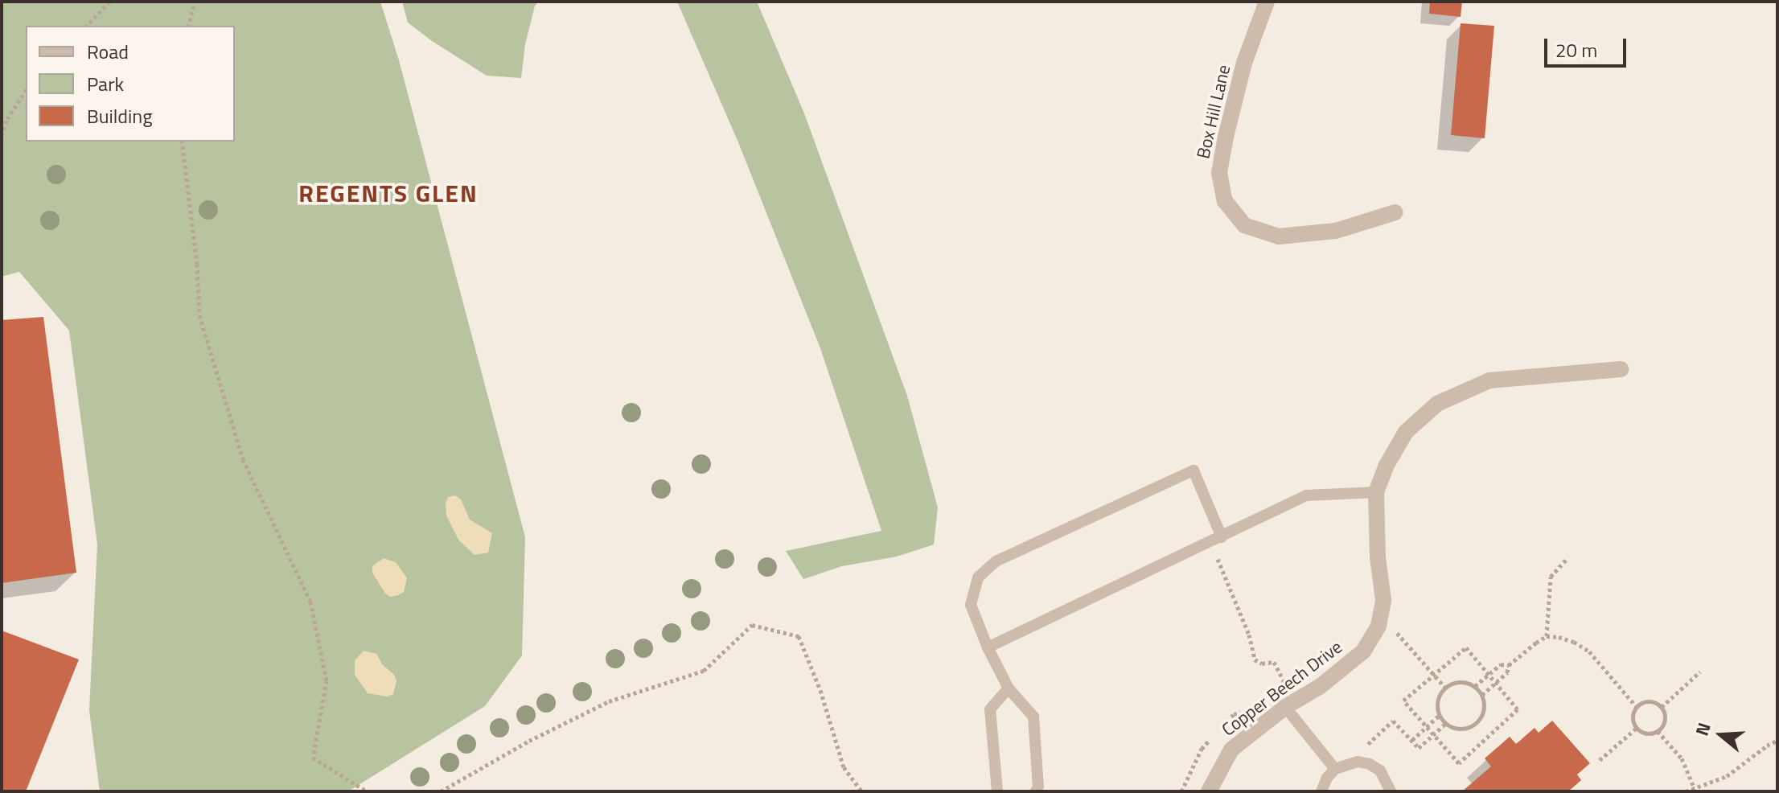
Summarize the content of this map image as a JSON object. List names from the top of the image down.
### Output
{
  "streets": {
    "street": ["Box Hill Lane", "Copper Beech Drive"]
  },
  "districts": ["REGENTS GLEN"],
  "legend": ["Road", "Park", "Building"],
  "scale_bar": "20 m",
  "north": "left"
}
